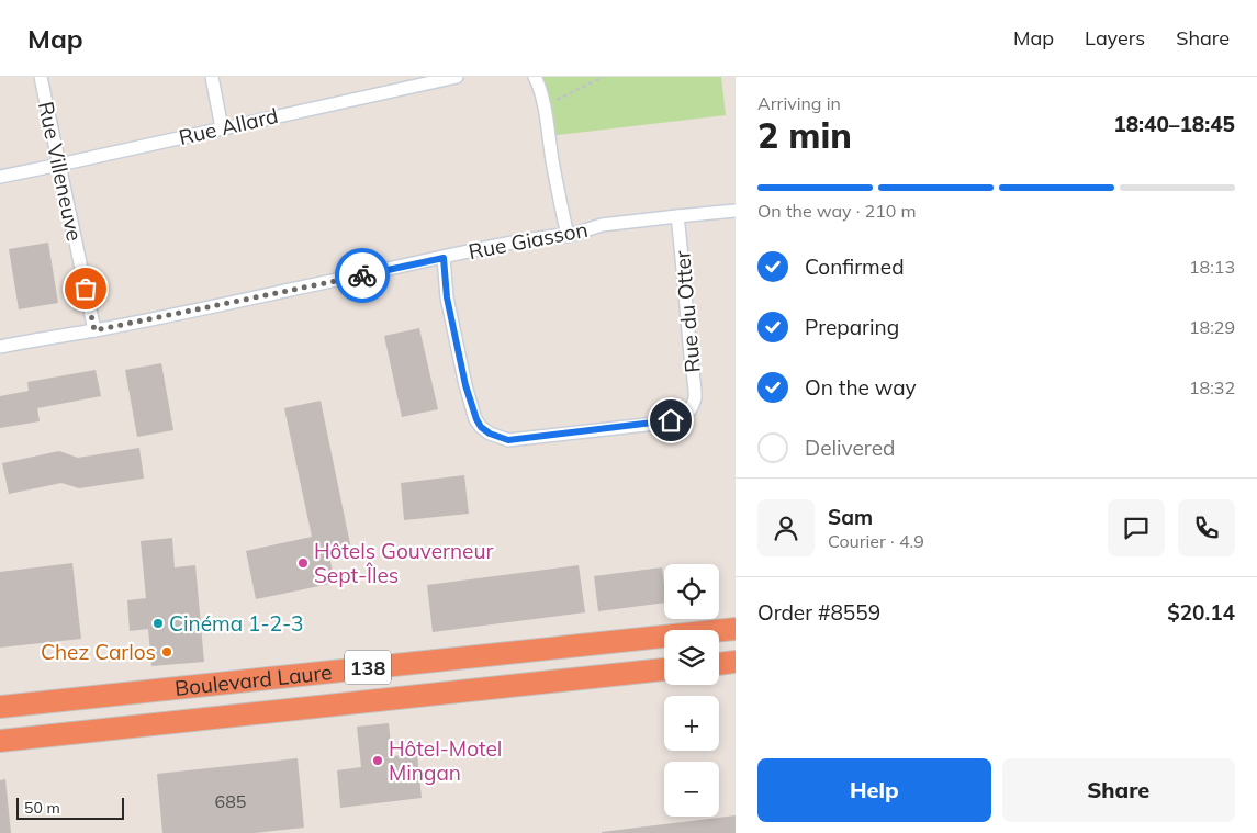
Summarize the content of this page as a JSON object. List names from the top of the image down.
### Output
{
  "streets": {
    "highway": ["138", "Boulevard Laure"],
    "street": [
      "Rue Allard",
      "Rue Villeneuve",
      "Rue Giasson",
      "Rue du Otter"
    ]
  },
  "crossings": [
    ["Rue Allard", "Rue Villeneuve"],
    ["Rue Villeneuve", "Rue Giasson"],
    ["Rue Giasson", "Rue du Otter"]
  ],
  "places": [
    "Hôtels Gouverneur Sept-Îles",
    "Cinéma 1-2-3",
    "Chez Carlos",
    "Hôtel-Motel Mingan"
  ],
  "house_numbers": ["685"],
  "scale_bar": "50 m",
  "page": {
    "header": "Map",
    "nav": ["Map", "Layers", "Share"],
    "heading": ["2 min", "Arriving in", "18:40–18:45"],
    "panel": [
      "Sam",
      "Courier · 4.9",
      "Order #8559",
      "$20.14"
    ],
    "bar": "On the way · 210 m",
    "list": [
      ["Confirmed", "18:13"],
      ["Preparing", "18:29"],
      ["On the way", "18:32"],
      "Delivered"
    ],
    "map_buttons": ["+", "−"],
    "buttons": ["Help", "Share"],
    "scale": "50 m"
  }
}
